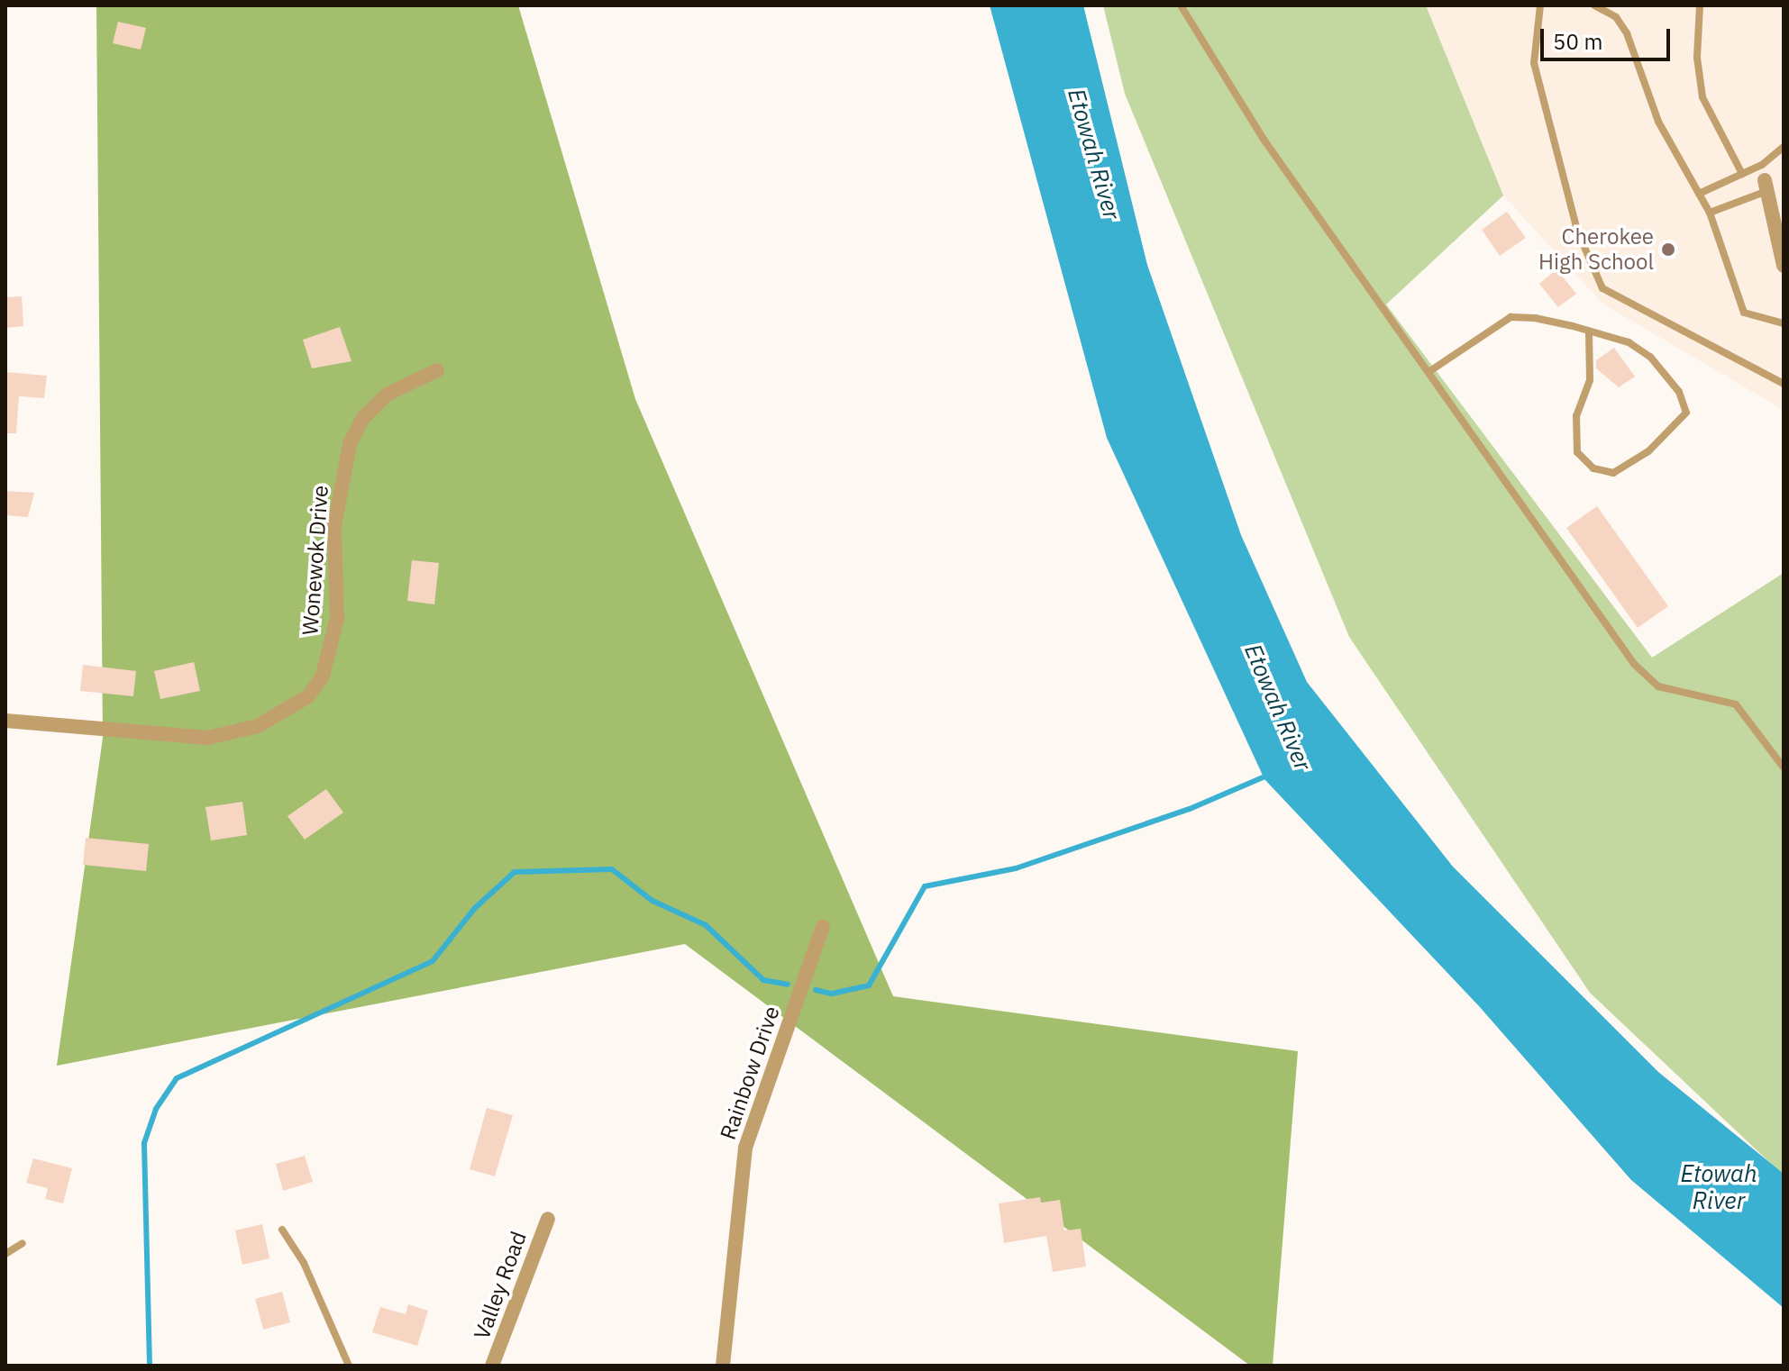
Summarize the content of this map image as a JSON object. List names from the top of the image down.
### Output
{
  "streets": {
    "street": ["Wonewok Drive", "Rainbow Drive", "Valley Road"]
  },
  "water": ["Etowah River"],
  "places": ["Cherokee High School"],
  "scale_bar": "50 m"
}
